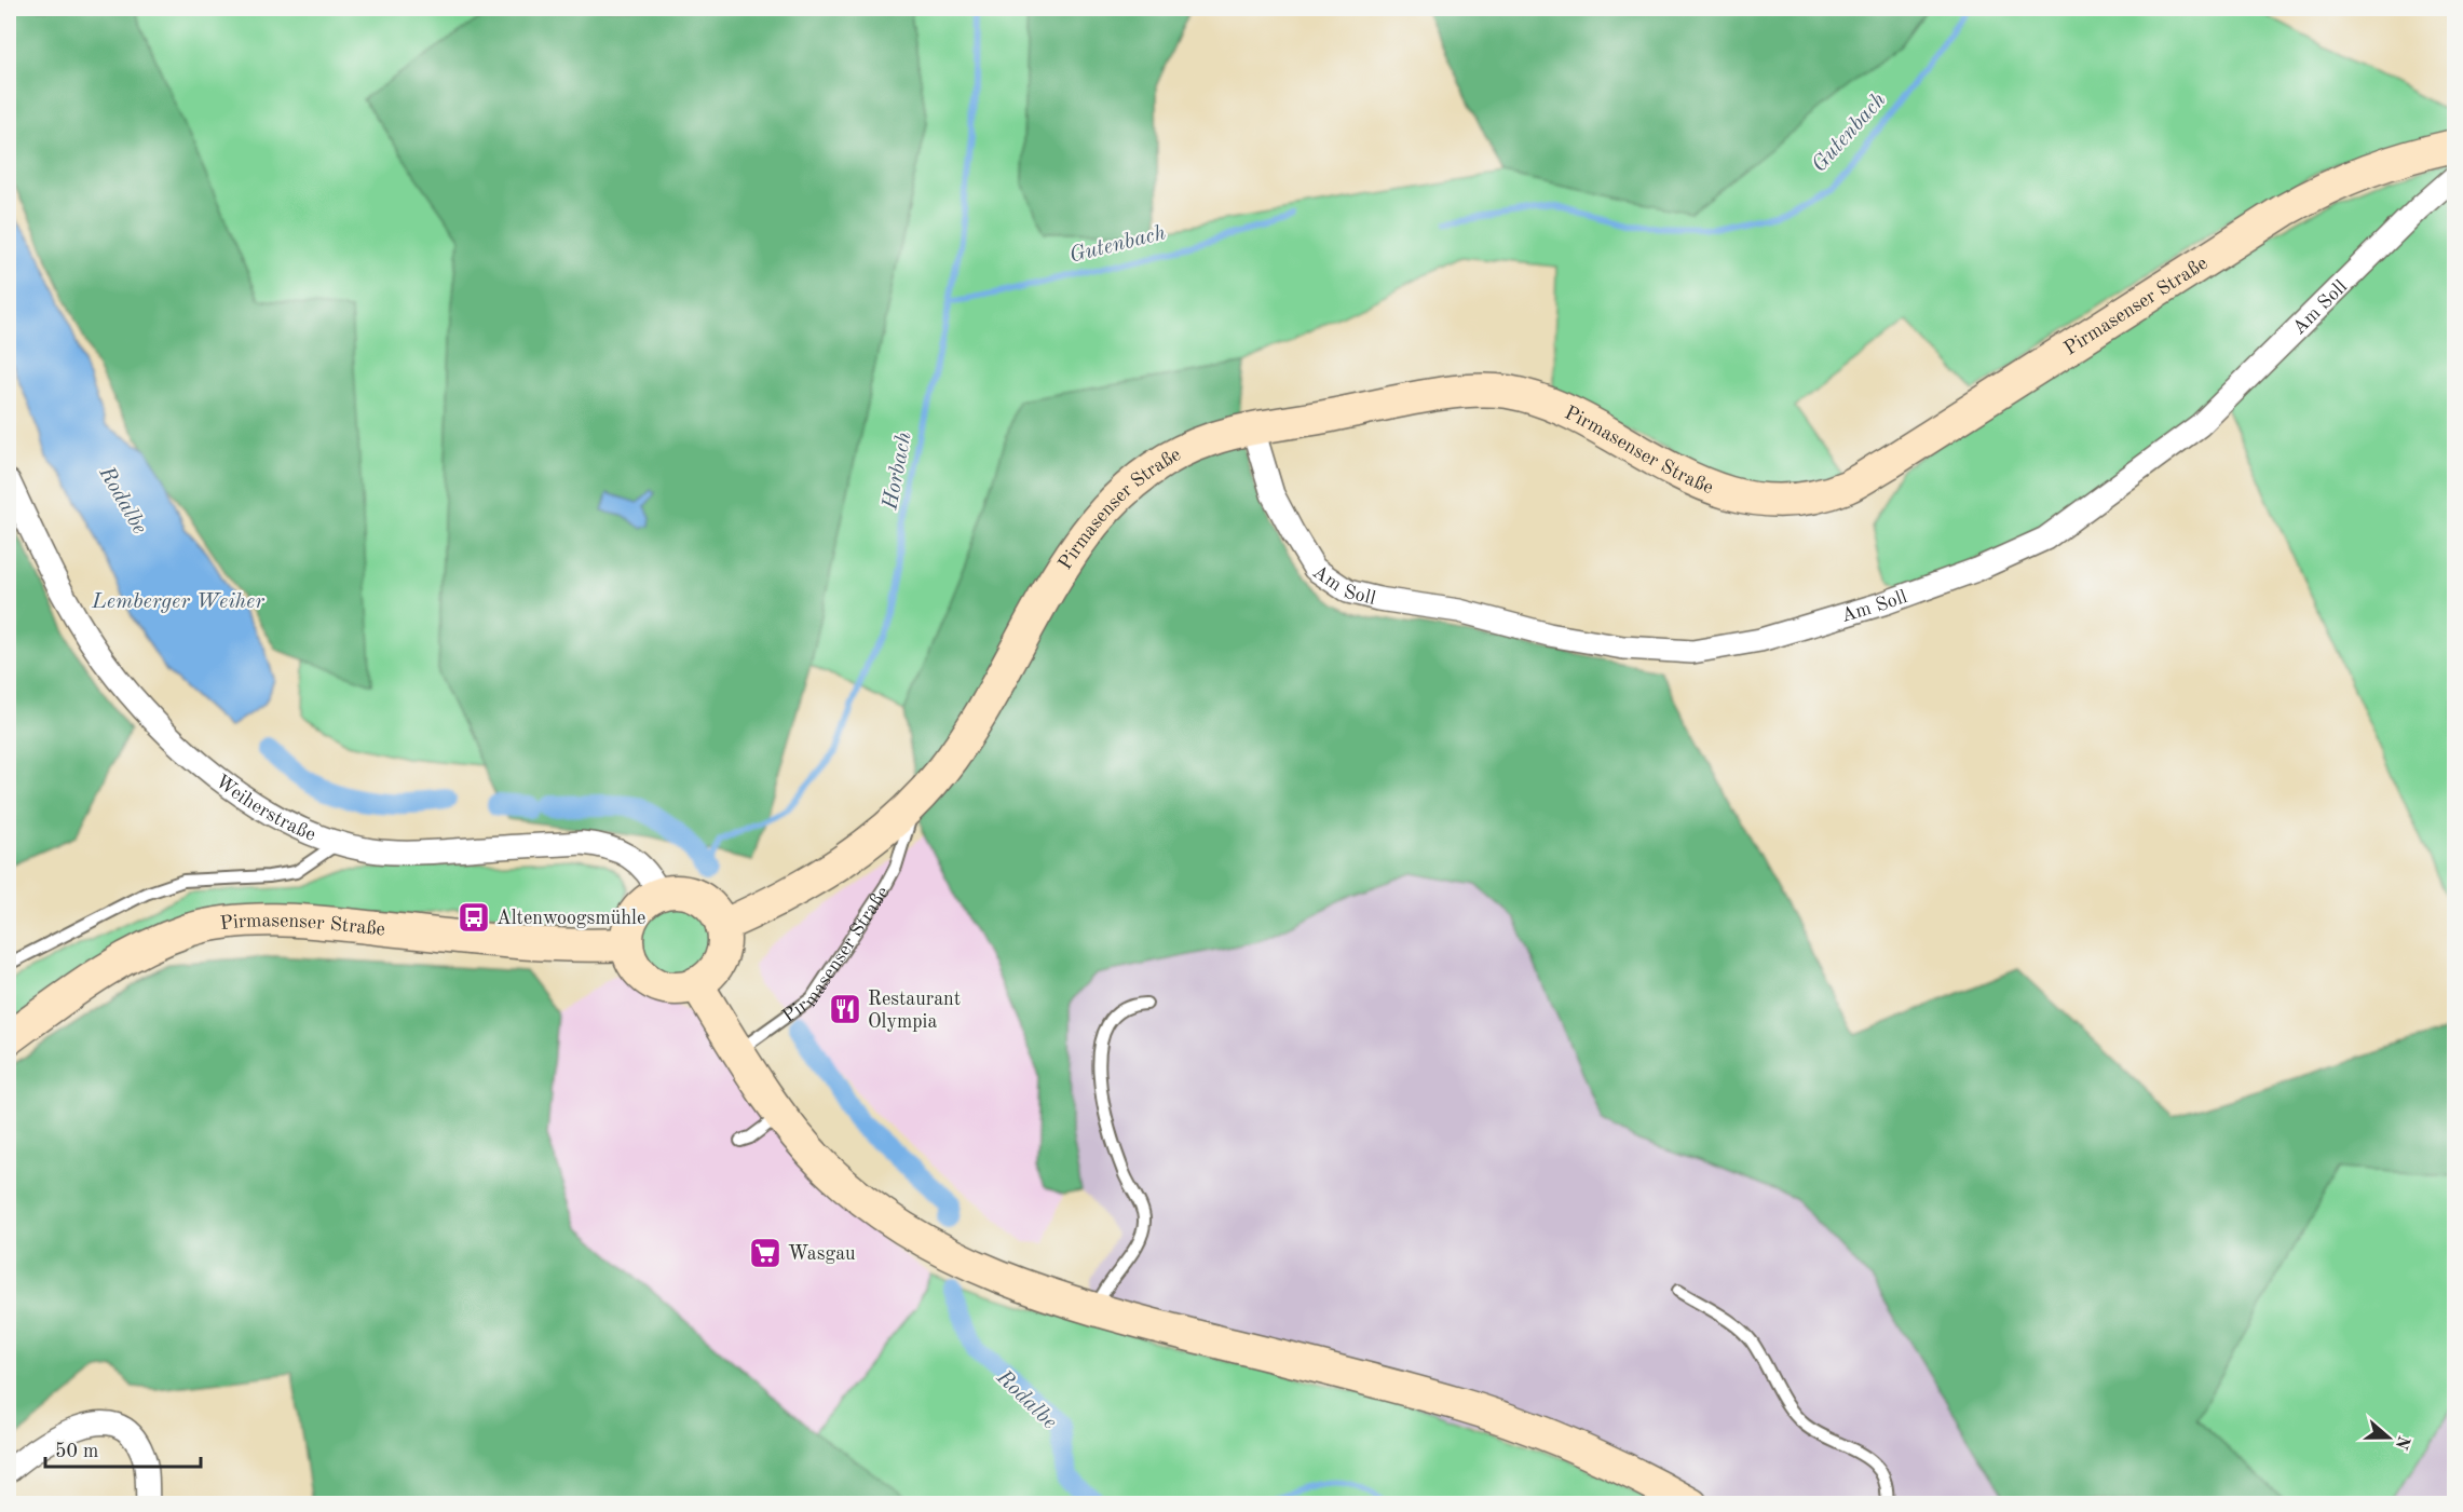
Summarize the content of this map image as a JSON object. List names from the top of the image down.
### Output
{
  "streets": {
    "main road": ["Pirmasenser Straße"],
    "street": ["Am Soll", "Weiherstraße"]
  },
  "crossings": [
    ["Pirmasenser Straße", "Am Soll"],
    ["Pirmasenser Straße", "Weiherstraße"]
  ],
  "water": [
    "Gutenbach",
    "Horbach",
    "Rodalbe",
    "Lemberger Weiher"
  ],
  "places": {
    "bus stop": ["Altenwoogsmühle"],
    "restaurant": ["Restaurant Olympia"],
    "supermarket": ["Wasgau"]
  },
  "scale_bar": "50 m",
  "north": "right"
}
